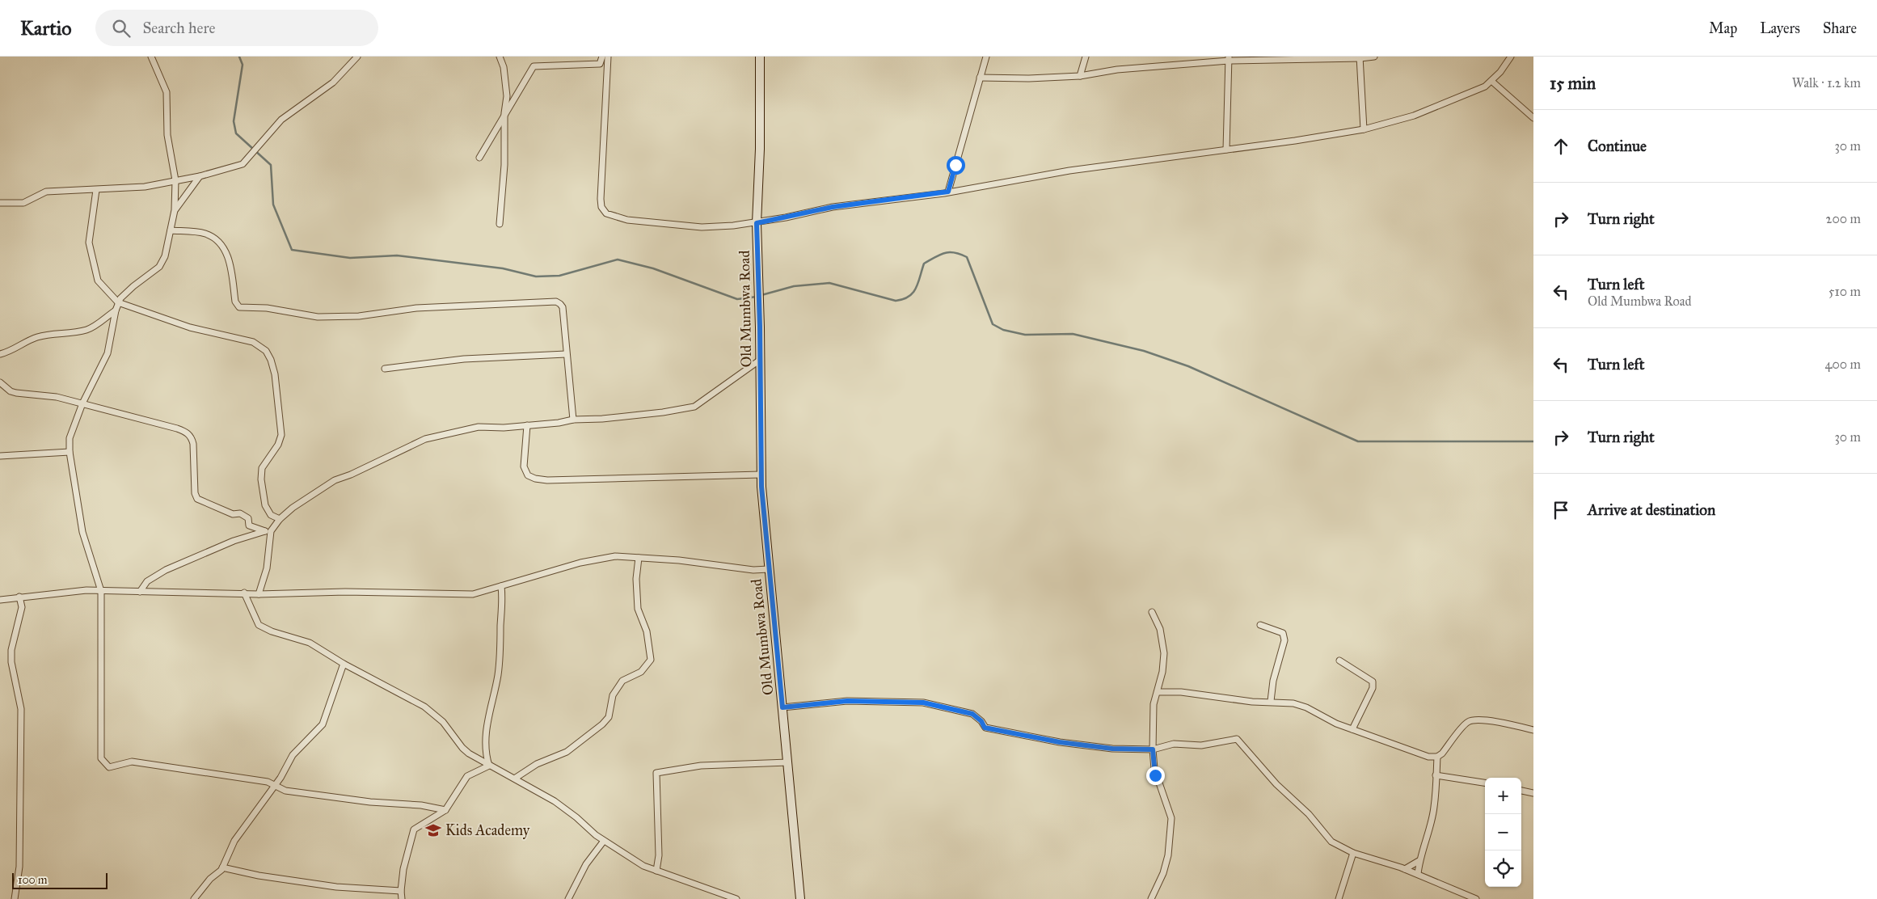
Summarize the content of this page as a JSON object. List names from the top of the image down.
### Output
{
  "streets": {
    "main road": ["Old Mumbwa Road"]
  },
  "places": {
    "school or university": ["Kids Academy"]
  },
  "scale_bar": "100 m",
  "page": {
    "header": "Kartio",
    "search": "Search here",
    "nav": ["Map", "Layers", "Share"],
    "heading": ["15 min", "Walk · 1.2 km"],
    "list": [
      ["Continue", "30 m"],
      ["Turn right", "200 m"],
      ["Turn left", "Old Mumbwa Road", "510 m"],
      ["Turn left", "400 m"],
      ["Turn right", "30 m"],
      "Arrive at destination"
    ],
    "map_buttons": ["+", "−"],
    "scale": "100 m"
  }
}
